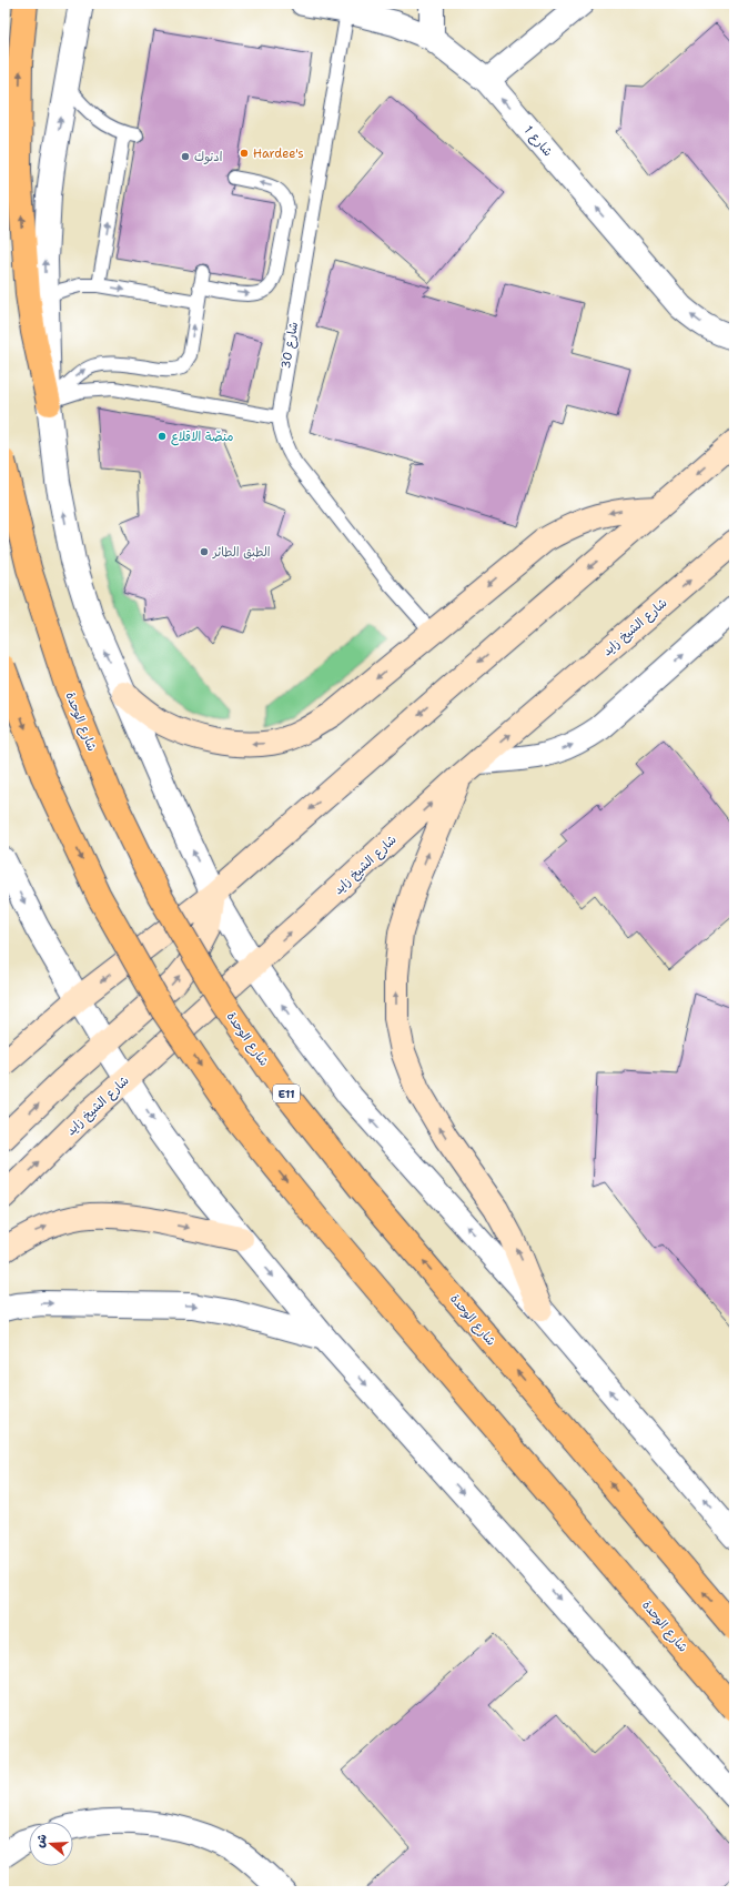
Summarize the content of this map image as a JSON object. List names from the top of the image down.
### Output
{
  "streets": {
    "highway": ["شارع الوحدة", "E11"],
    "main road": ["شارع الشيخ زايد"],
    "street": ["شارع 1"],
    "lane": ["شارع 30"]
  },
  "crossings": [
    ["شارع 1", "شارع 30"]
  ],
  "one_way": ["شارع 1"],
  "places": [
    "Hardee's",
    "ادنوك",
    "منصّة الاقلاع",
    "الطبق الطائر"
  ],
  "north": "left"
}
